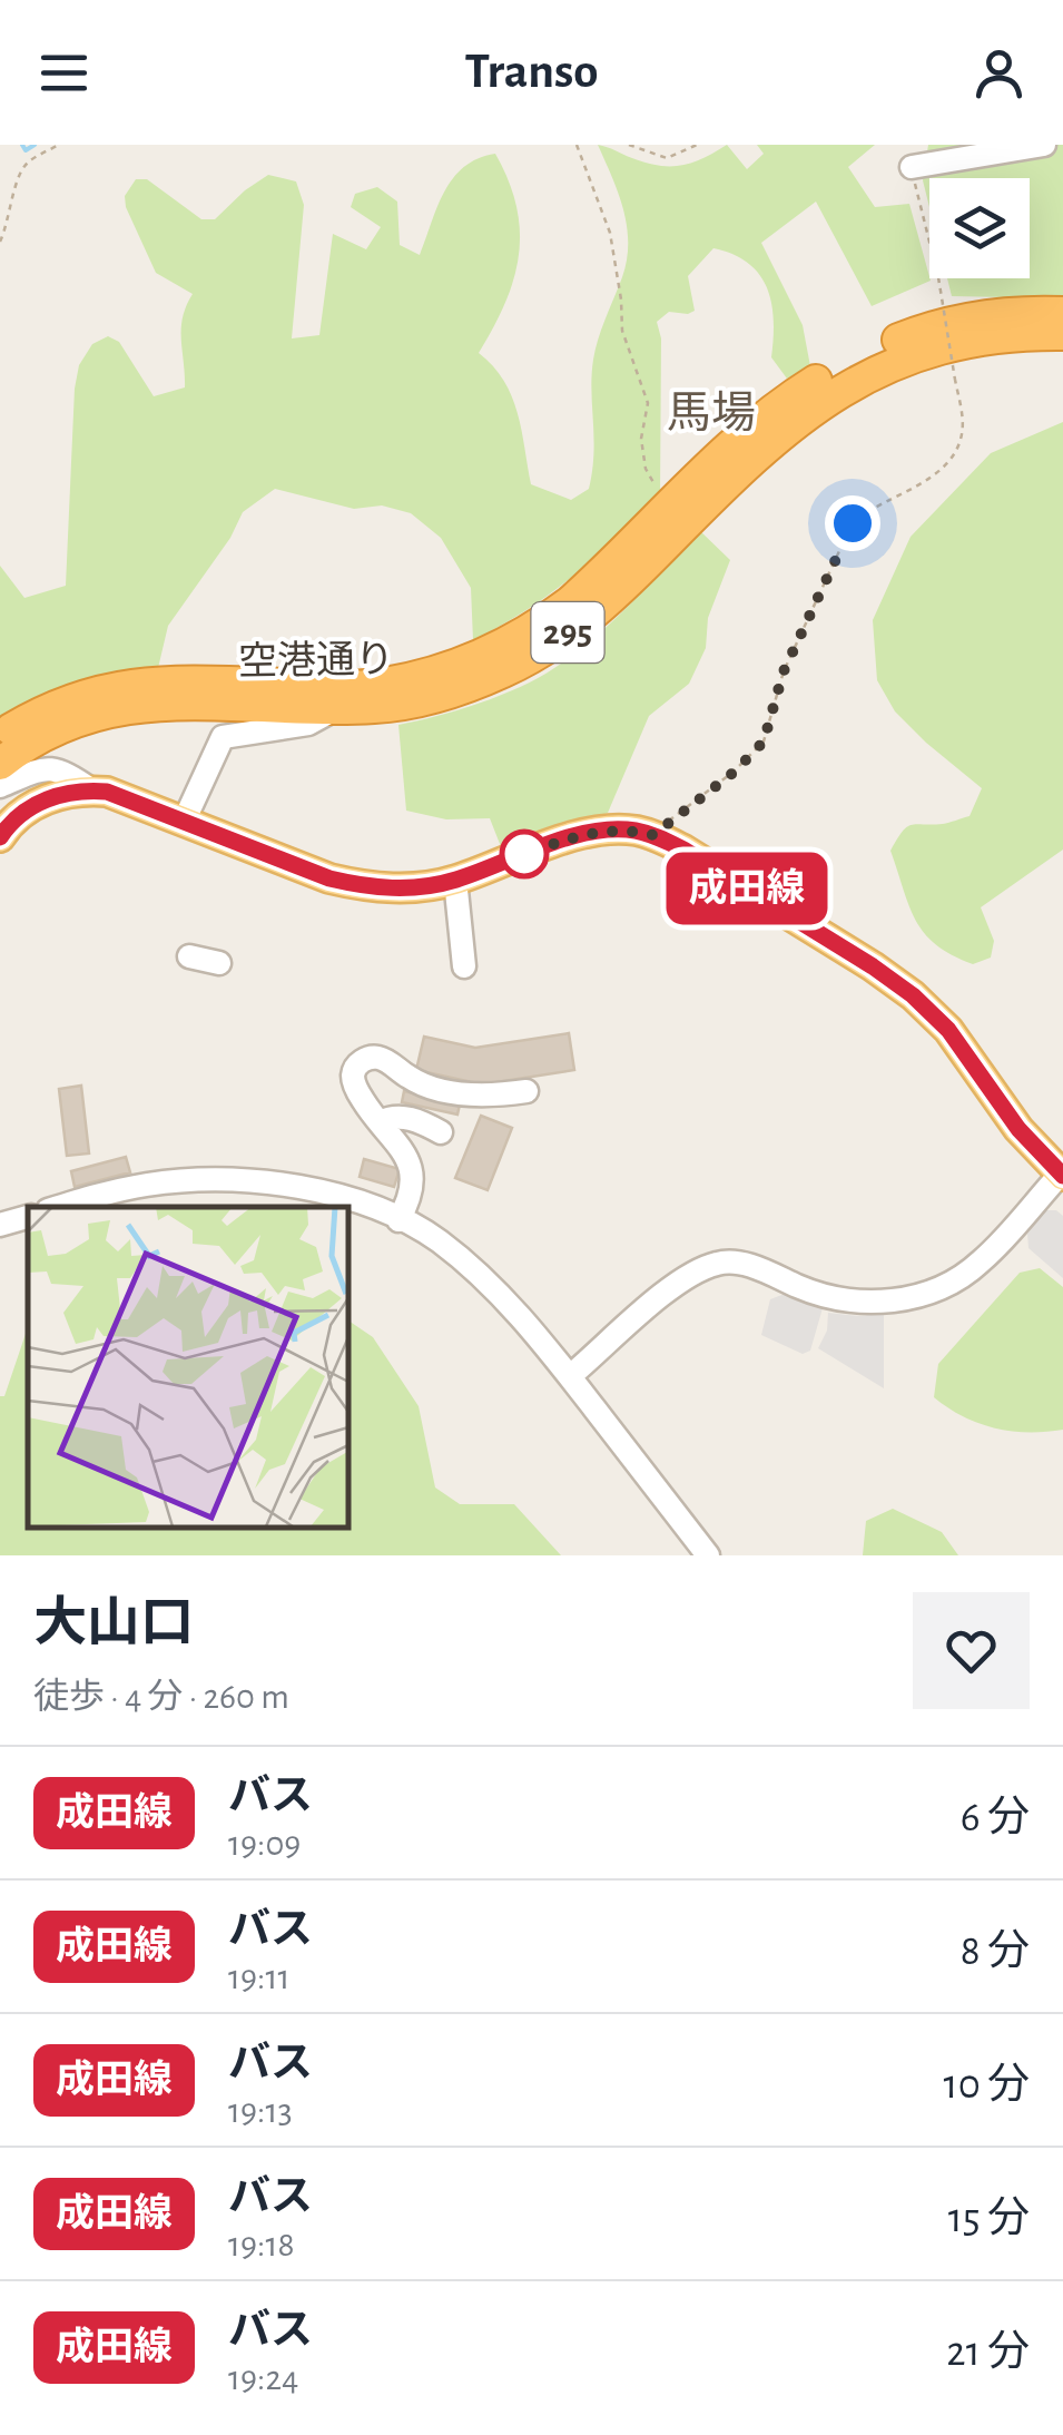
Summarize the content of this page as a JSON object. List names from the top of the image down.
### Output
{
  "streets": {
    "highway": ["295", "空港通り"]
  },
  "districts": ["馬場"],
  "lines": ["bus line 成田線"],
  "page": {
    "header": "Transo",
    "on_map": "成田線",
    "heading": ["大山口", "徒歩 · 4 分 · 260 m"],
    "list": [
      {
        "mark": "成田線",
        "name": "バス",
        "note": "19:09",
        "value": "6 分"
      },
      {
        "mark": "成田線",
        "name": "バス",
        "note": "19:11",
        "value": "8 分"
      },
      {
        "mark": "成田線",
        "name": "バス",
        "note": "19:13",
        "value": "10 分"
      },
      {
        "mark": "成田線",
        "name": "バス",
        "note": "19:18",
        "value": "15 分"
      },
      {
        "mark": "成田線",
        "name": "バス",
        "note": "19:24",
        "value": "21 分"
      }
    ]
  }
}
